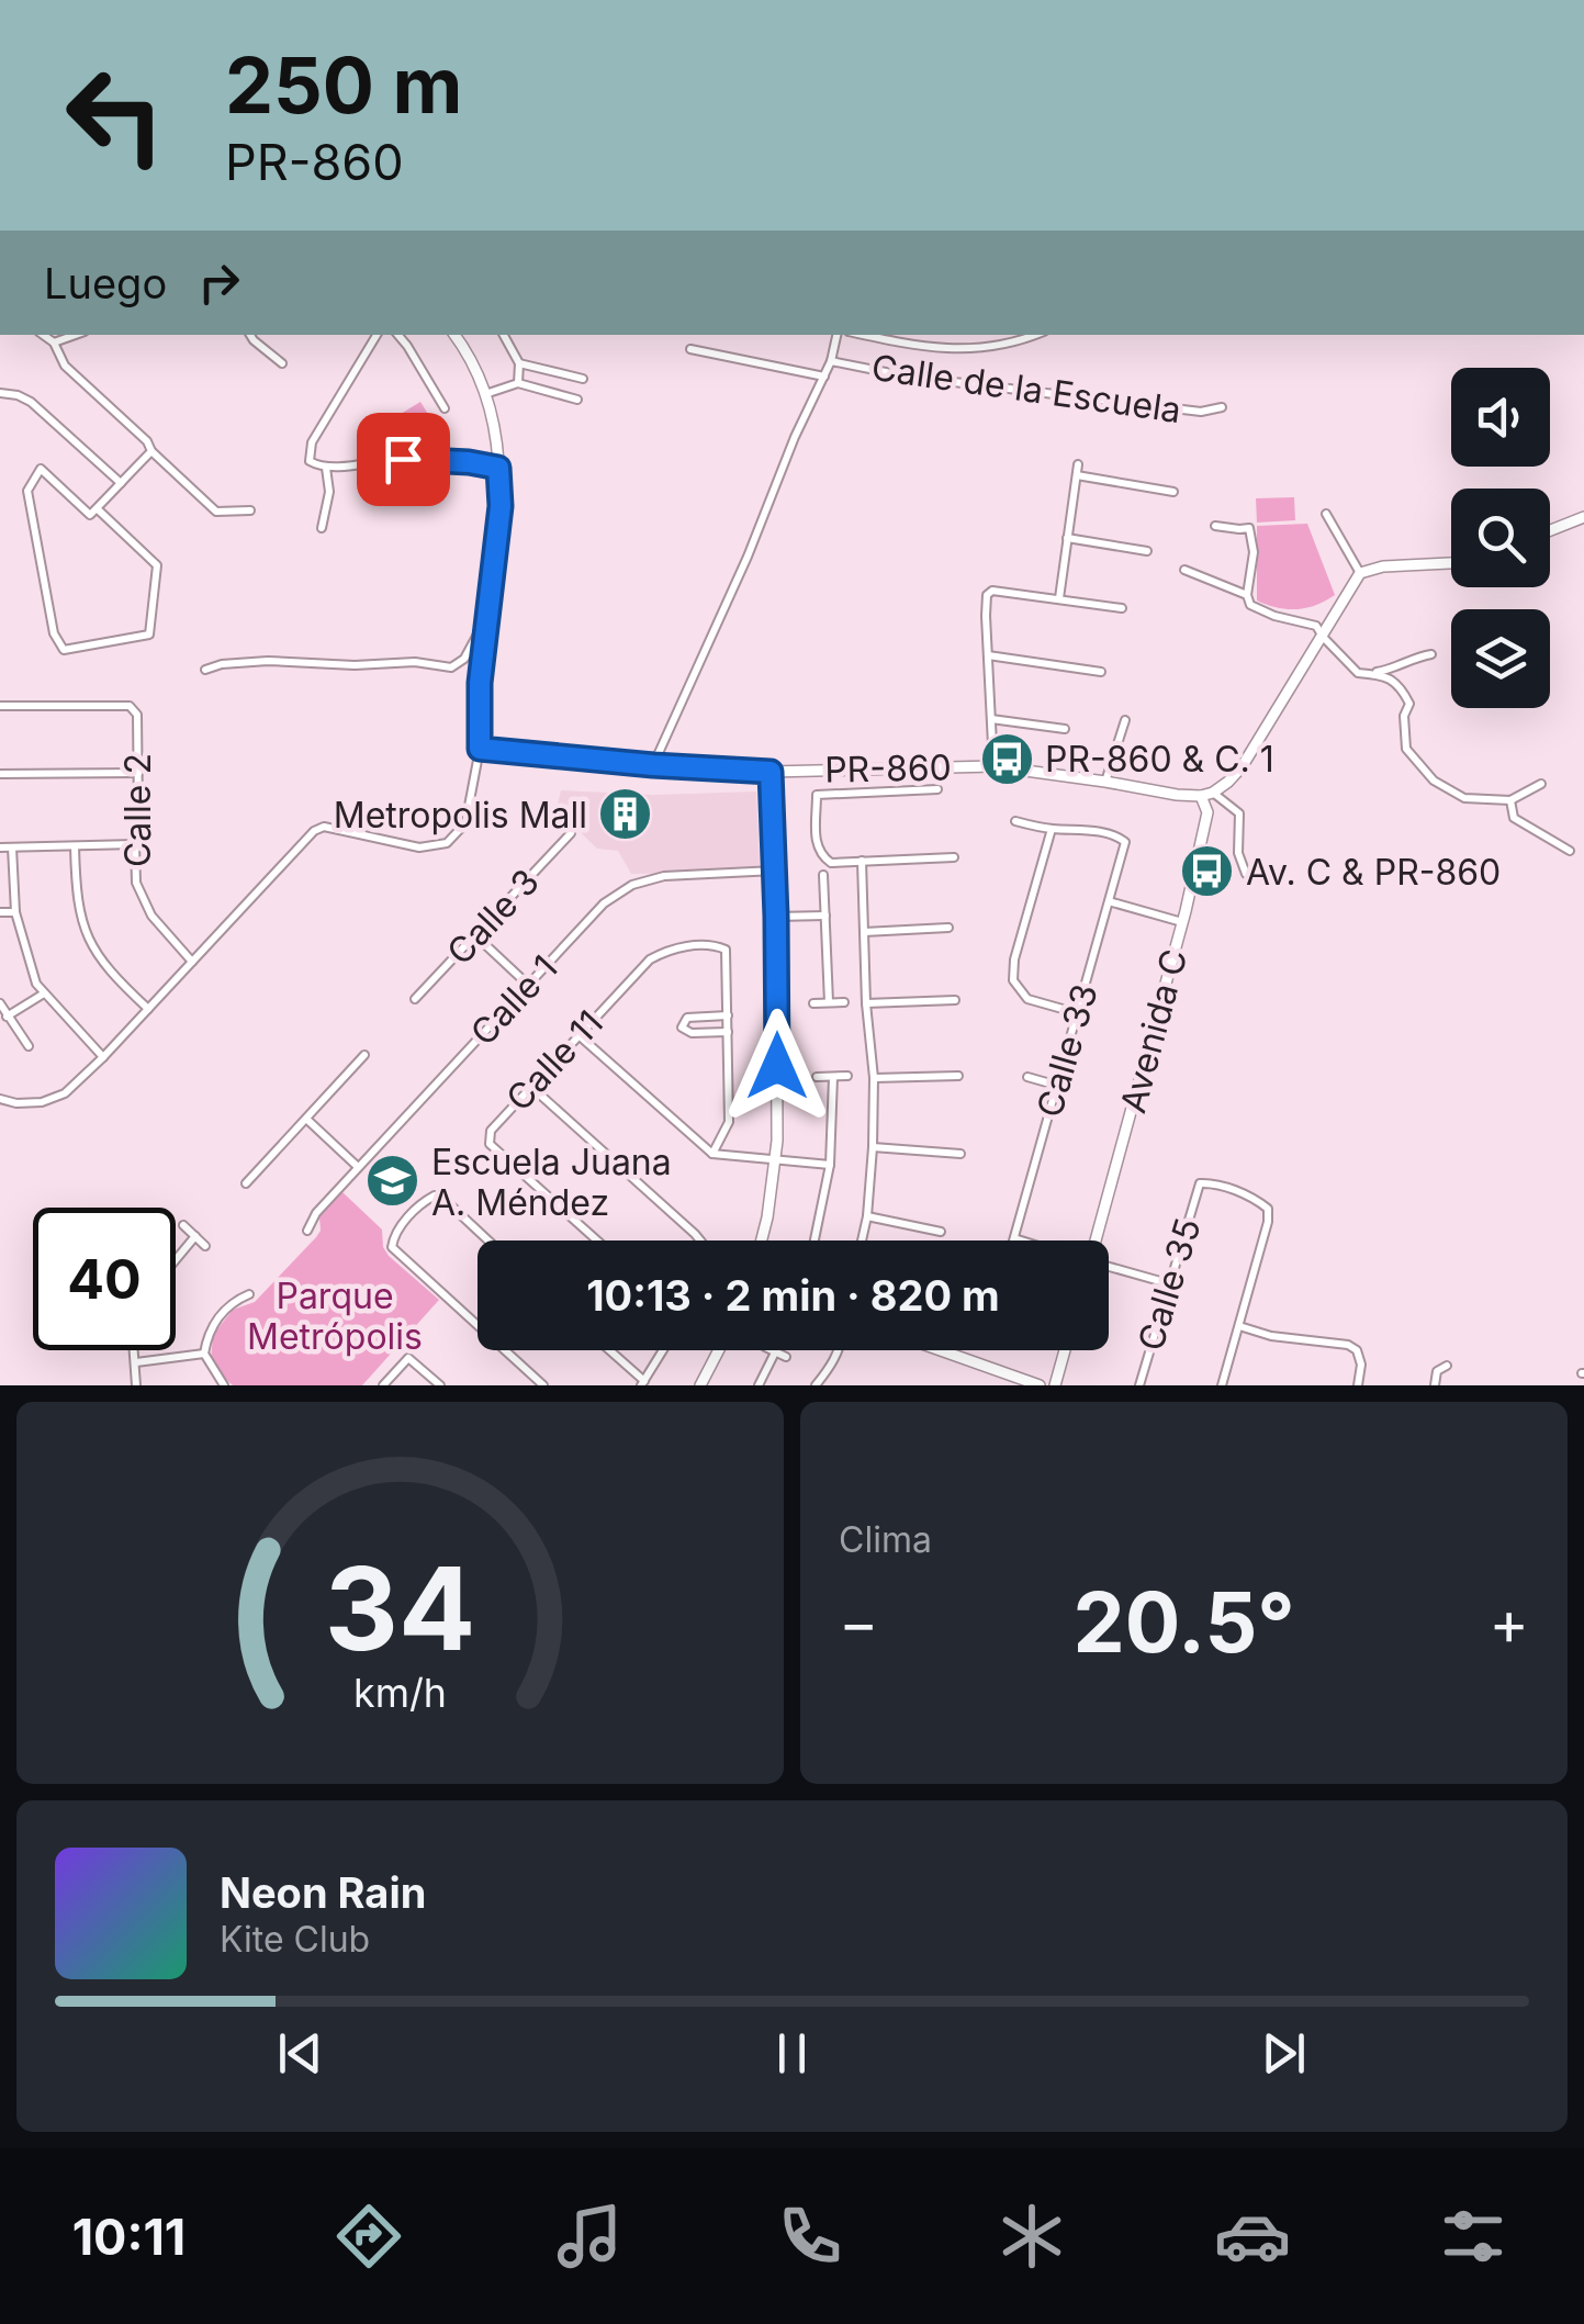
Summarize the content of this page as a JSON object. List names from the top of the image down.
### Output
{
  "streets": {
    "street": [
      "Calle de la Escuela",
      "PR-860",
      "Calle 2",
      "Calle 3",
      "Calle 1",
      "Avenida C",
      "Calle 33",
      "Calle 11",
      "Calle 35"
    ]
  },
  "crossings": [
    ["PR-860", "Avenida C"]
  ],
  "parks": ["Parque Metrópolis"],
  "places": {
    "bus stop": ["PR-860 & C. 1", "Av. C & PR-860"],
    "building": ["Metropolis Mall"],
    "school or university": ["Escuela Juana A. Méndez"]
  },
  "page": {
    "turn": ["250 m", "PR-860"],
    "then": "Luego",
    "limit": "40",
    "trip": "10:13 · 2 min · 820 m",
    "tile": "Clima",
    "heat": ["−", "20.5°", "+"],
    "song": ["Neon Rain", "Kite Club"],
    "tabs": "10:11",
    "gauge": ["34", "km/h"]
  }
}
